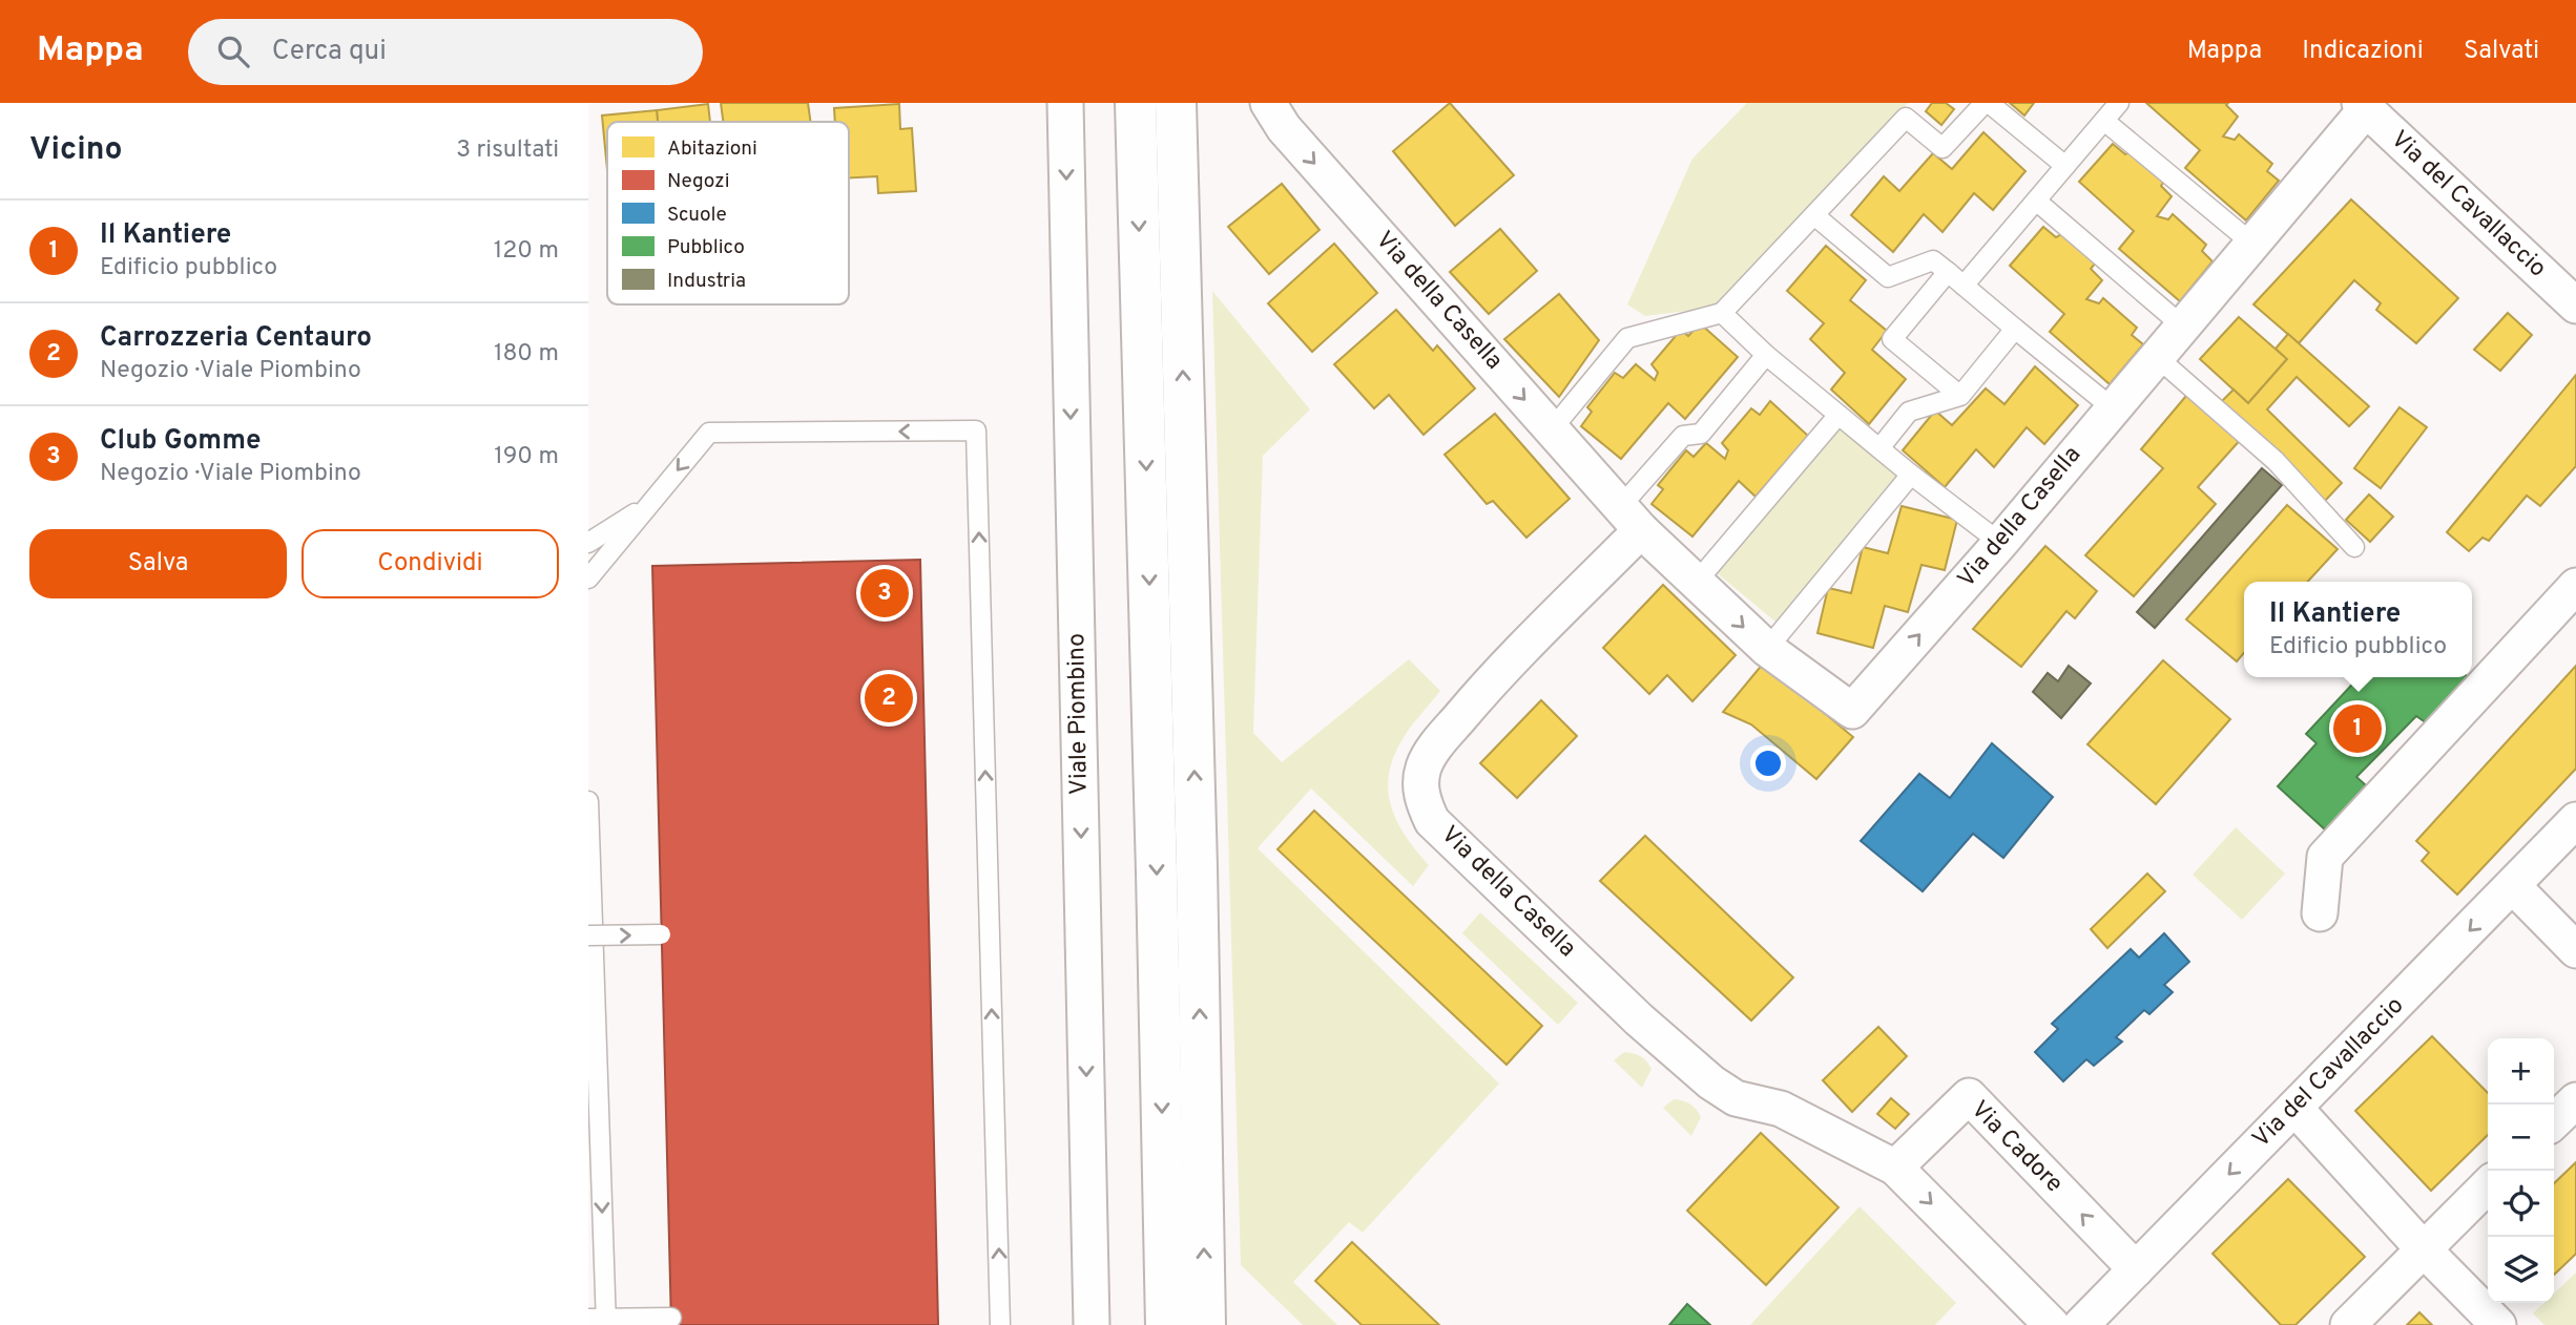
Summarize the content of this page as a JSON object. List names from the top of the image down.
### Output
{
  "streets": {
    "street": [
      "Via del Cavallaccio",
      "Via della Casella",
      "Viale Piombino",
      "Via Cadore"
    ]
  },
  "crossings": [
    ["Via del Cavallaccio", "Via della Casella"],
    ["Via del Cavallaccio", "Via Cadore"],
    ["Via della Casella", "Via Cadore"]
  ],
  "one_way": ["Viale Piombino"],
  "legend": [
    "Abitazioni",
    "Negozi",
    "Scuole",
    "Pubblico",
    "Industria"
  ],
  "page": {
    "header": "Mappa",
    "search": "Cerca qui",
    "nav": ["Mappa", "Indicazioni", "Salvati"],
    "heading": ["Vicino", "3 risultati"],
    "list": [
      {
        "mark": "1",
        "name": "Il Kantiere",
        "note": "Edificio pubblico",
        "value": "120 m"
      },
      {
        "mark": "2",
        "name": "Carrozzeria Centauro",
        "note": "Negozio · Viale Piombino",
        "value": "180 m"
      },
      {
        "mark": "3",
        "name": "Club Gomme",
        "note": "Negozio · Viale Piombino",
        "value": "190 m"
      }
    ],
    "buttons": ["Salva", "Condividi"],
    "pins": ["3", "2", "1"],
    "popup": ["Il Kantiere", "Edificio pubblico"],
    "map_buttons": ["+", "−"]
  }
}
